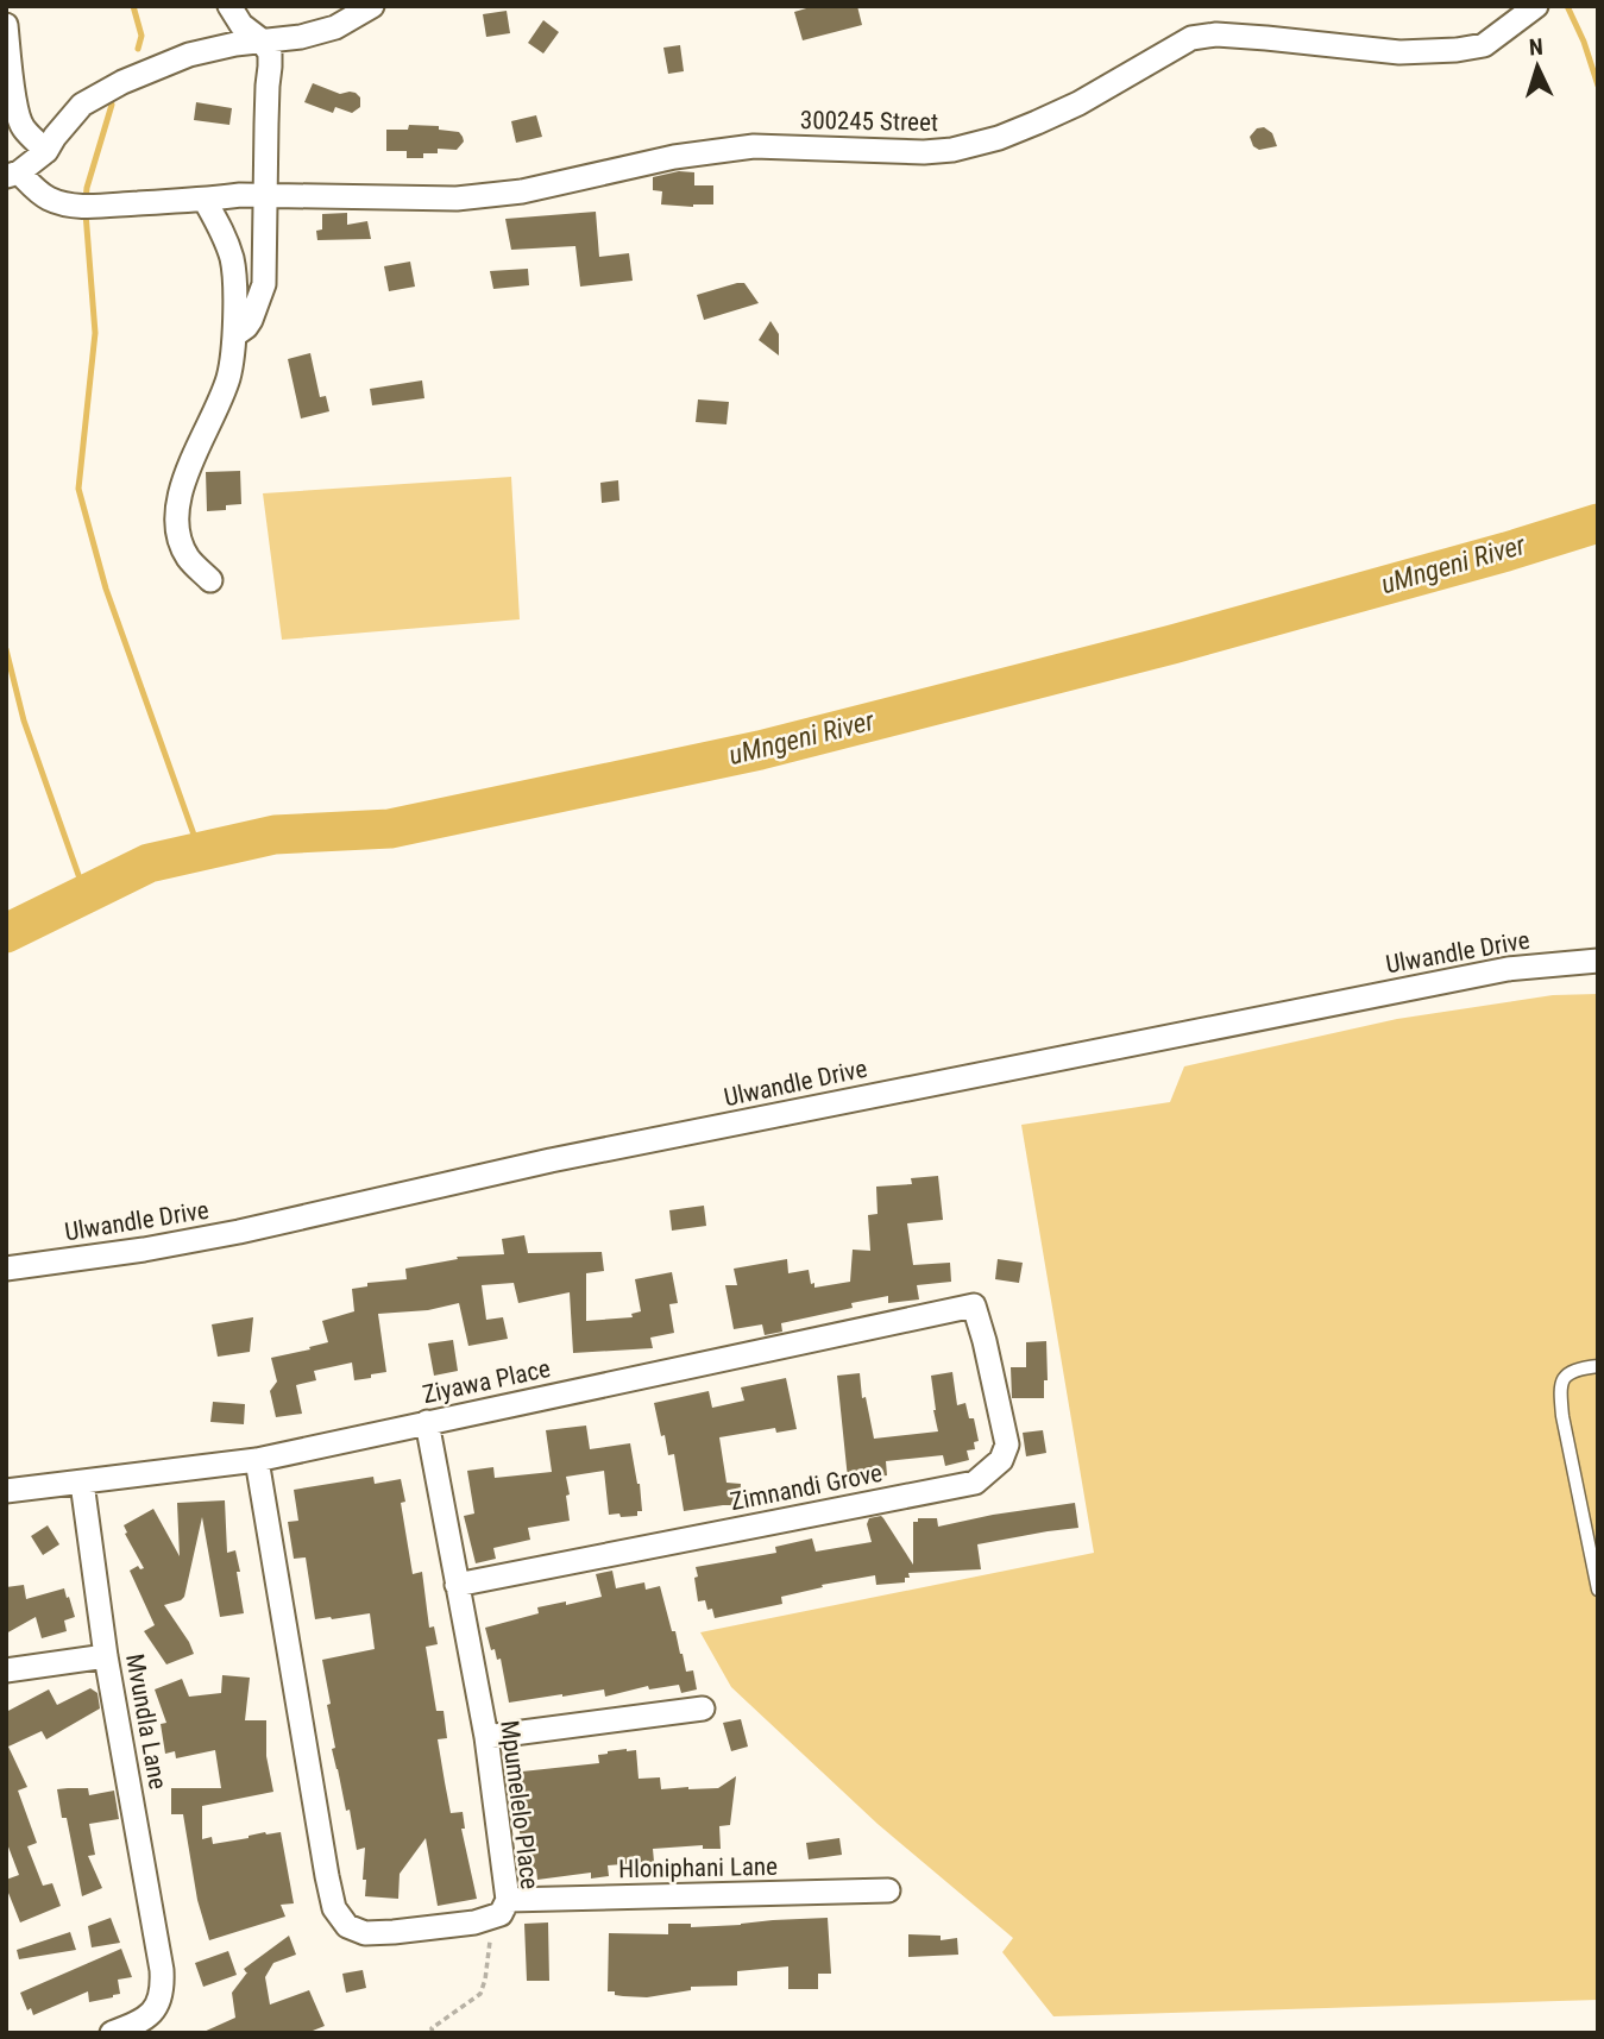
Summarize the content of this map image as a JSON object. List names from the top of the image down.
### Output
{
  "streets": {
    "street": [
      "300245 Street",
      "Ulwandle Drive",
      "Ziyawa Place",
      "Zimnandi Grove",
      "Mvundla Lane",
      "Mpumelelo Place",
      "Hloniphani Lane"
    ]
  },
  "crossings": [
    ["Ziyawa Place", "Zimnandi Grove"],
    ["Ziyawa Place", "Mvundla Lane"],
    ["Ziyawa Place", "Mpumelelo Place"],
    ["Zimnandi Grove", "Mpumelelo Place"],
    ["Mpumelelo Place", "Hloniphani Lane"]
  ],
  "water": ["uMngeni River"],
  "north": "top"
}
